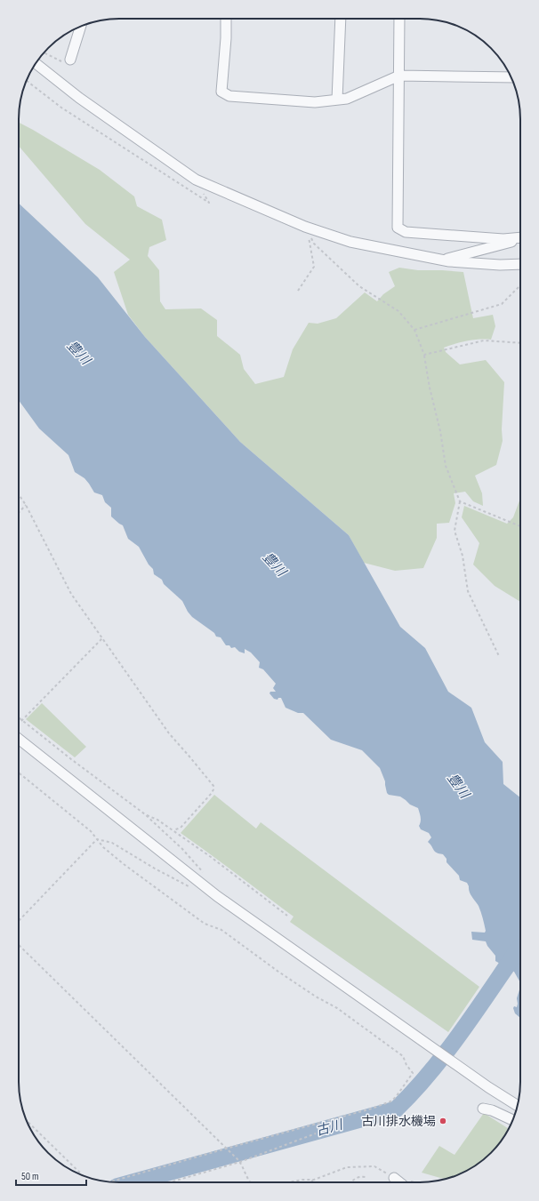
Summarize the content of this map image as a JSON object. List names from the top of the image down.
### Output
{
  "water": ["豊川", "古川"],
  "places": ["古川排水機場"],
  "scale_bar": "50 m"
}
